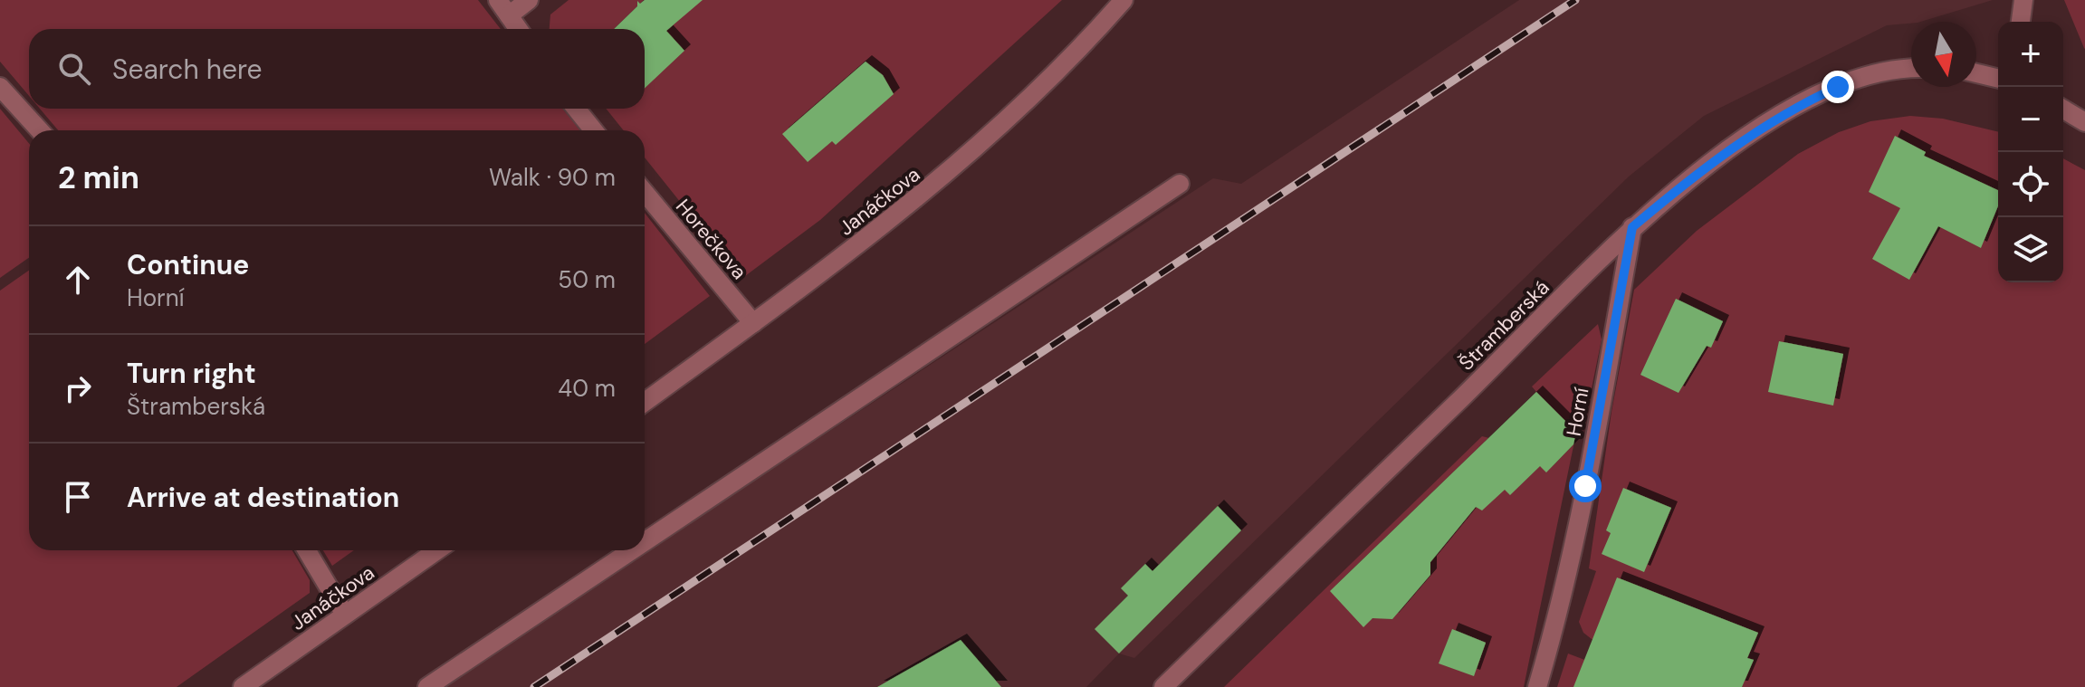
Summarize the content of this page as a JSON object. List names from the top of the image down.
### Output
{
  "streets": {
    "street": [
      "Janáčkova",
      "Horečkova",
      "Štramberská",
      "Horní"
    ]
  },
  "crossings": [
    ["Janáčkova", "Horečkova"],
    ["Štramberská", "Horní"]
  ],
  "north": "bottom",
  "page": {
    "map_buttons": ["+", "−"],
    "search": "Search here",
    "heading": ["2 min", "Walk · 90 m"],
    "list": [
      ["Continue", "Horní", "50 m"],
      ["Turn right", "Štramberská", "40 m"],
      "Arrive at destination"
    ]
  }
}
